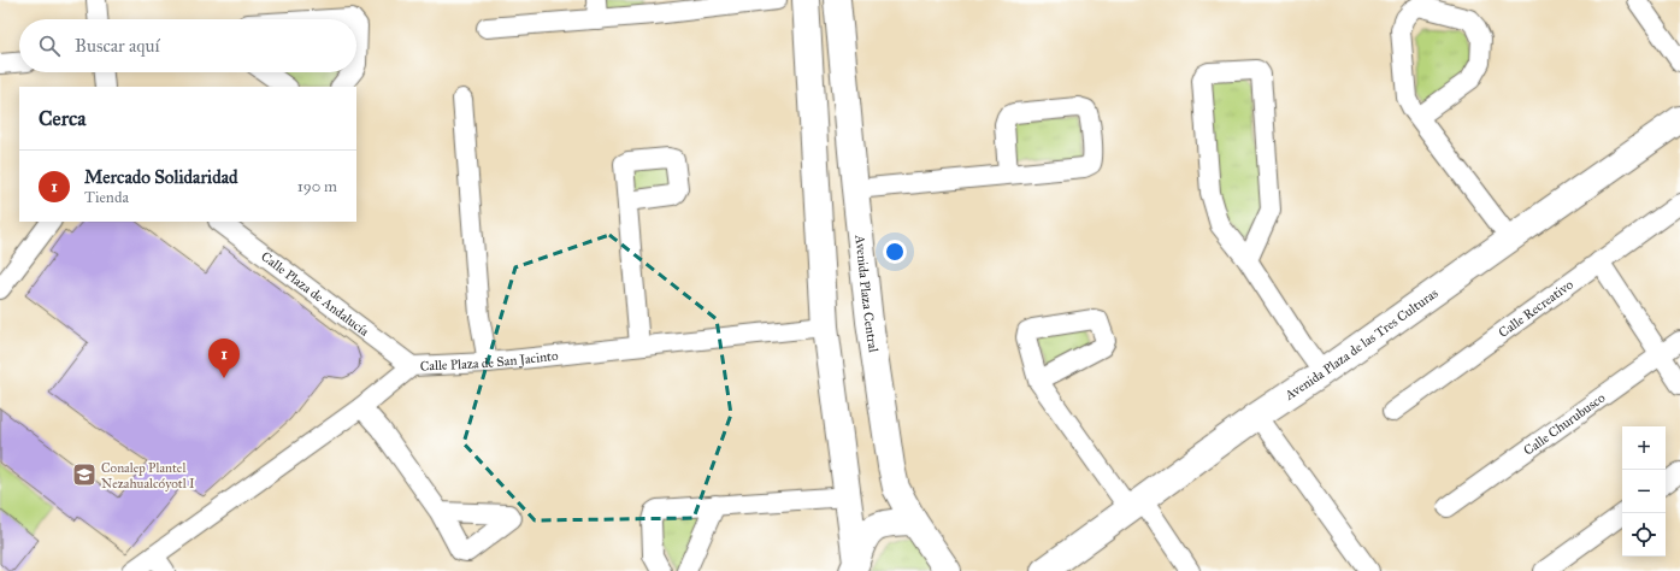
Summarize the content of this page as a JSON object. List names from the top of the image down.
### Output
{
  "streets": {
    "street": [
      "Calle Plaza de Andalucía",
      "Avenida Plaza Central",
      "Calle Recreativo",
      "Avenida Plaza de las Tres Culturas",
      "Calle Plaza de San Jacinto",
      "Calle Churubusco"
    ]
  },
  "crossings": [
    ["Calle Plaza de Andalucía", "Calle Plaza de San Jacinto"]
  ],
  "places": {
    "school or university": ["Conalep Plantel Nezahualcóyotl I"]
  },
  "page": {
    "search": "Buscar aquí",
    "heading": "Cerca",
    "list": [
      {
        "mark": "1",
        "name": "Mercado Solidaridad",
        "note": "Tienda",
        "value": "190 m"
      }
    ],
    "pins": "1",
    "map_buttons": ["+", "−"]
  }
}
